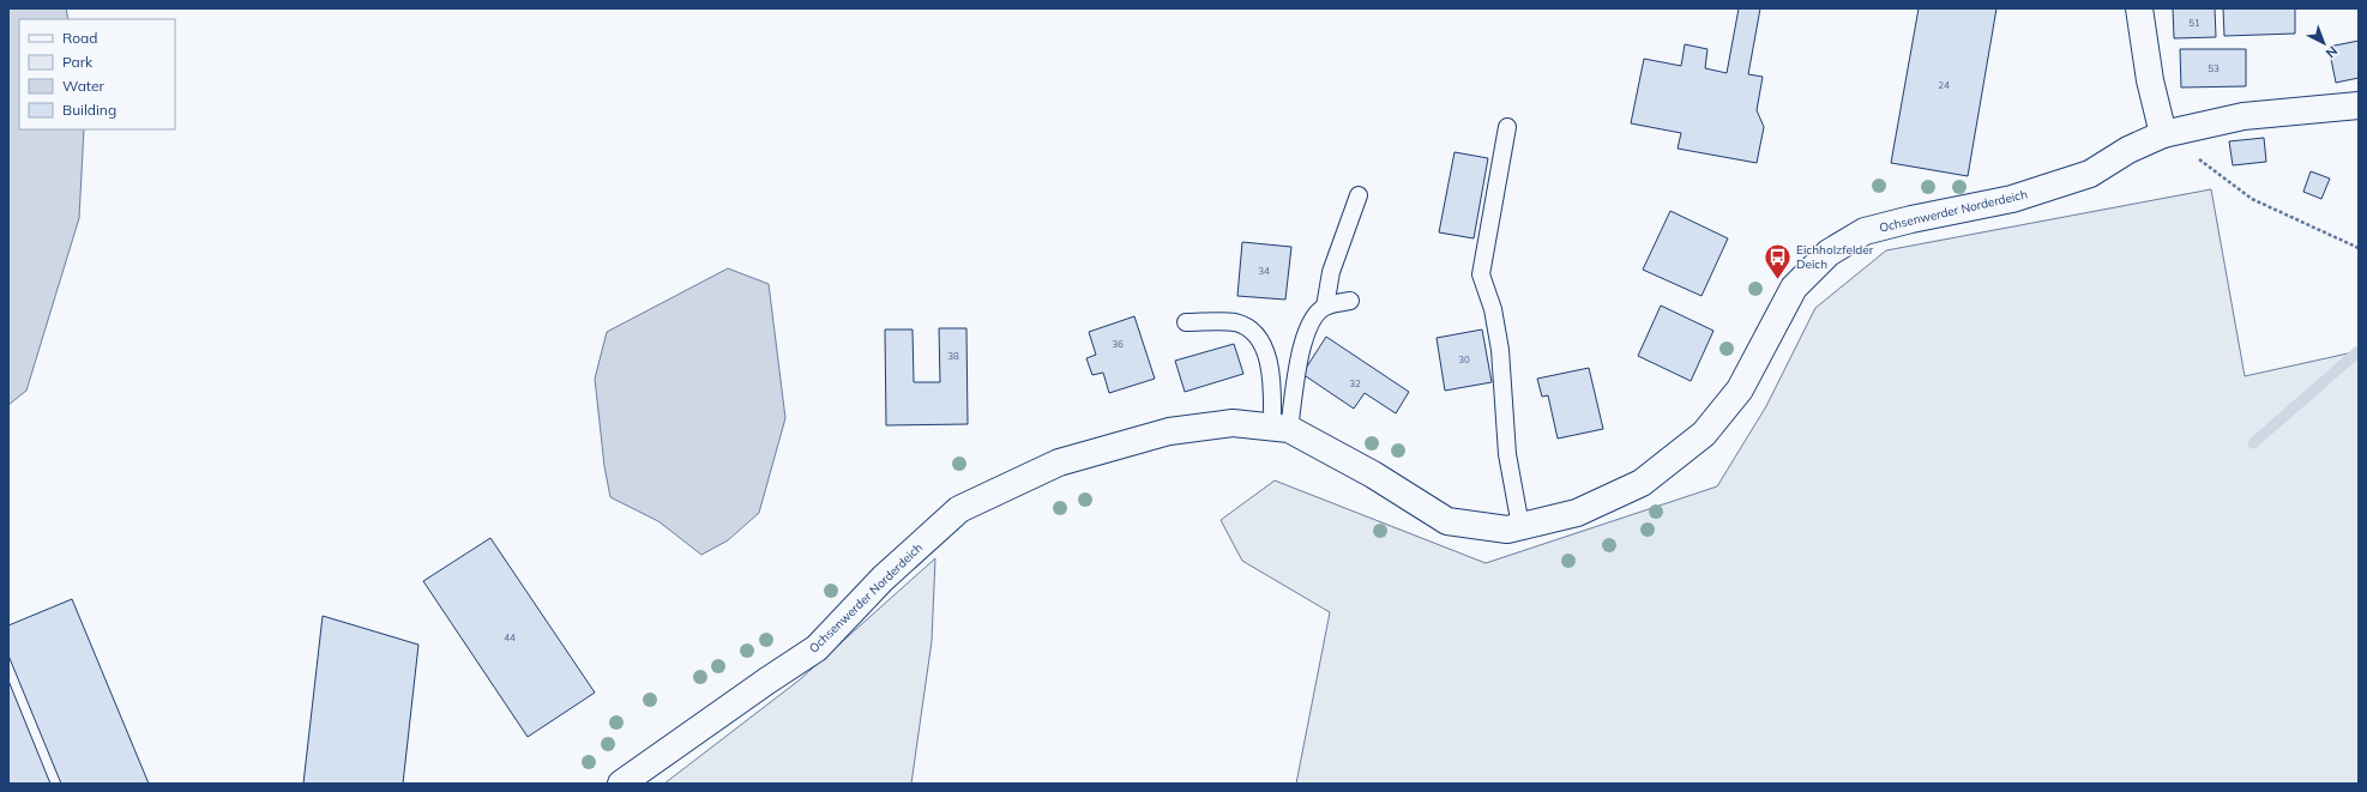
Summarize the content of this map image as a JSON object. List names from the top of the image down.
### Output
{
  "streets": {
    "street": ["Ochsenwerder Norderdeich"]
  },
  "places": {
    "bus stop": ["Eichholzfelder Deich"]
  },
  "house_numbers": [
    "51",
    "53",
    "24",
    "34",
    "36",
    "38",
    "30",
    "32",
    "44"
  ],
  "legend": [
    "Road",
    "Park",
    "Water",
    "Building"
  ],
  "north": "bottom right"
}
